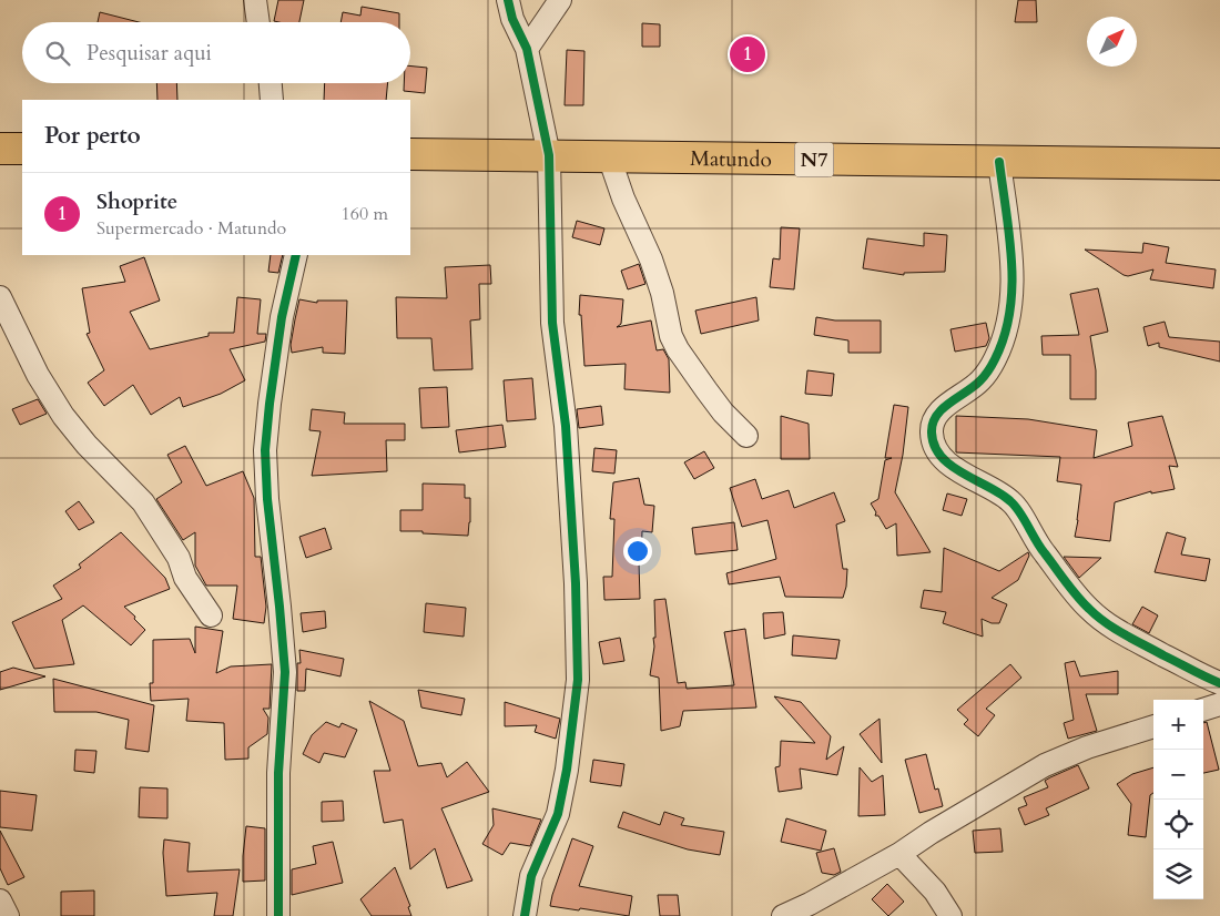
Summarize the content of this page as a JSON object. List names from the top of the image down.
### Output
{
  "streets": {
    "main road": ["Matundo", "N7"]
  },
  "north": "top right",
  "page": {
    "search": "Pesquisar aqui",
    "pins": "1",
    "heading": "Por perto",
    "list": [
      {
        "mark": "1",
        "name": "Shoprite",
        "note": "Supermercado · Matundo",
        "value": "160 m"
      }
    ],
    "map_buttons": ["+", "−"]
  }
}
